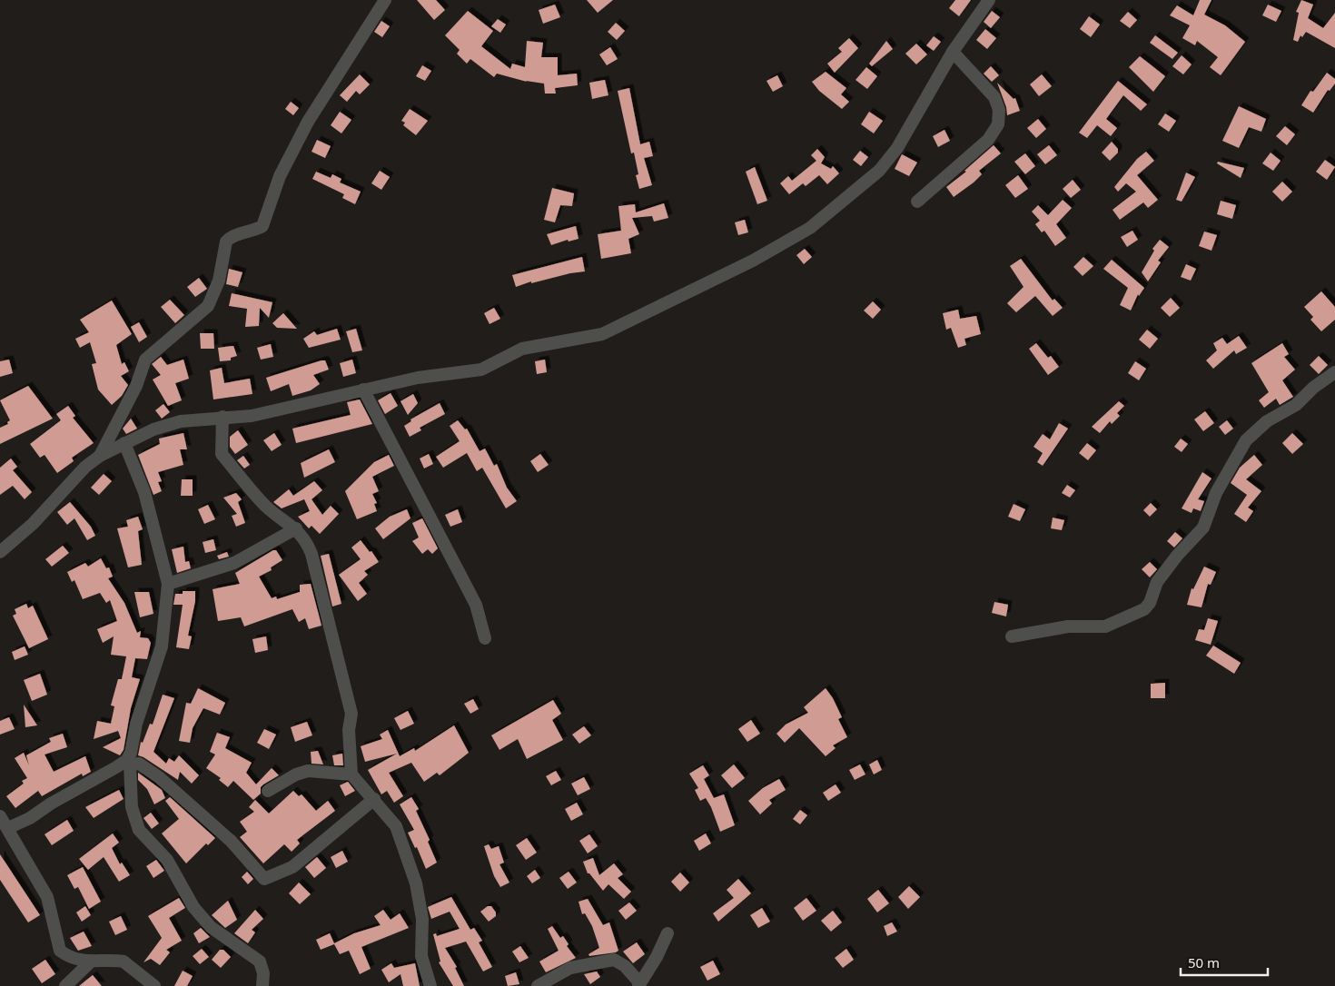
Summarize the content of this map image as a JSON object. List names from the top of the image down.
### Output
{
  "scale_bar": "50 m"
}
